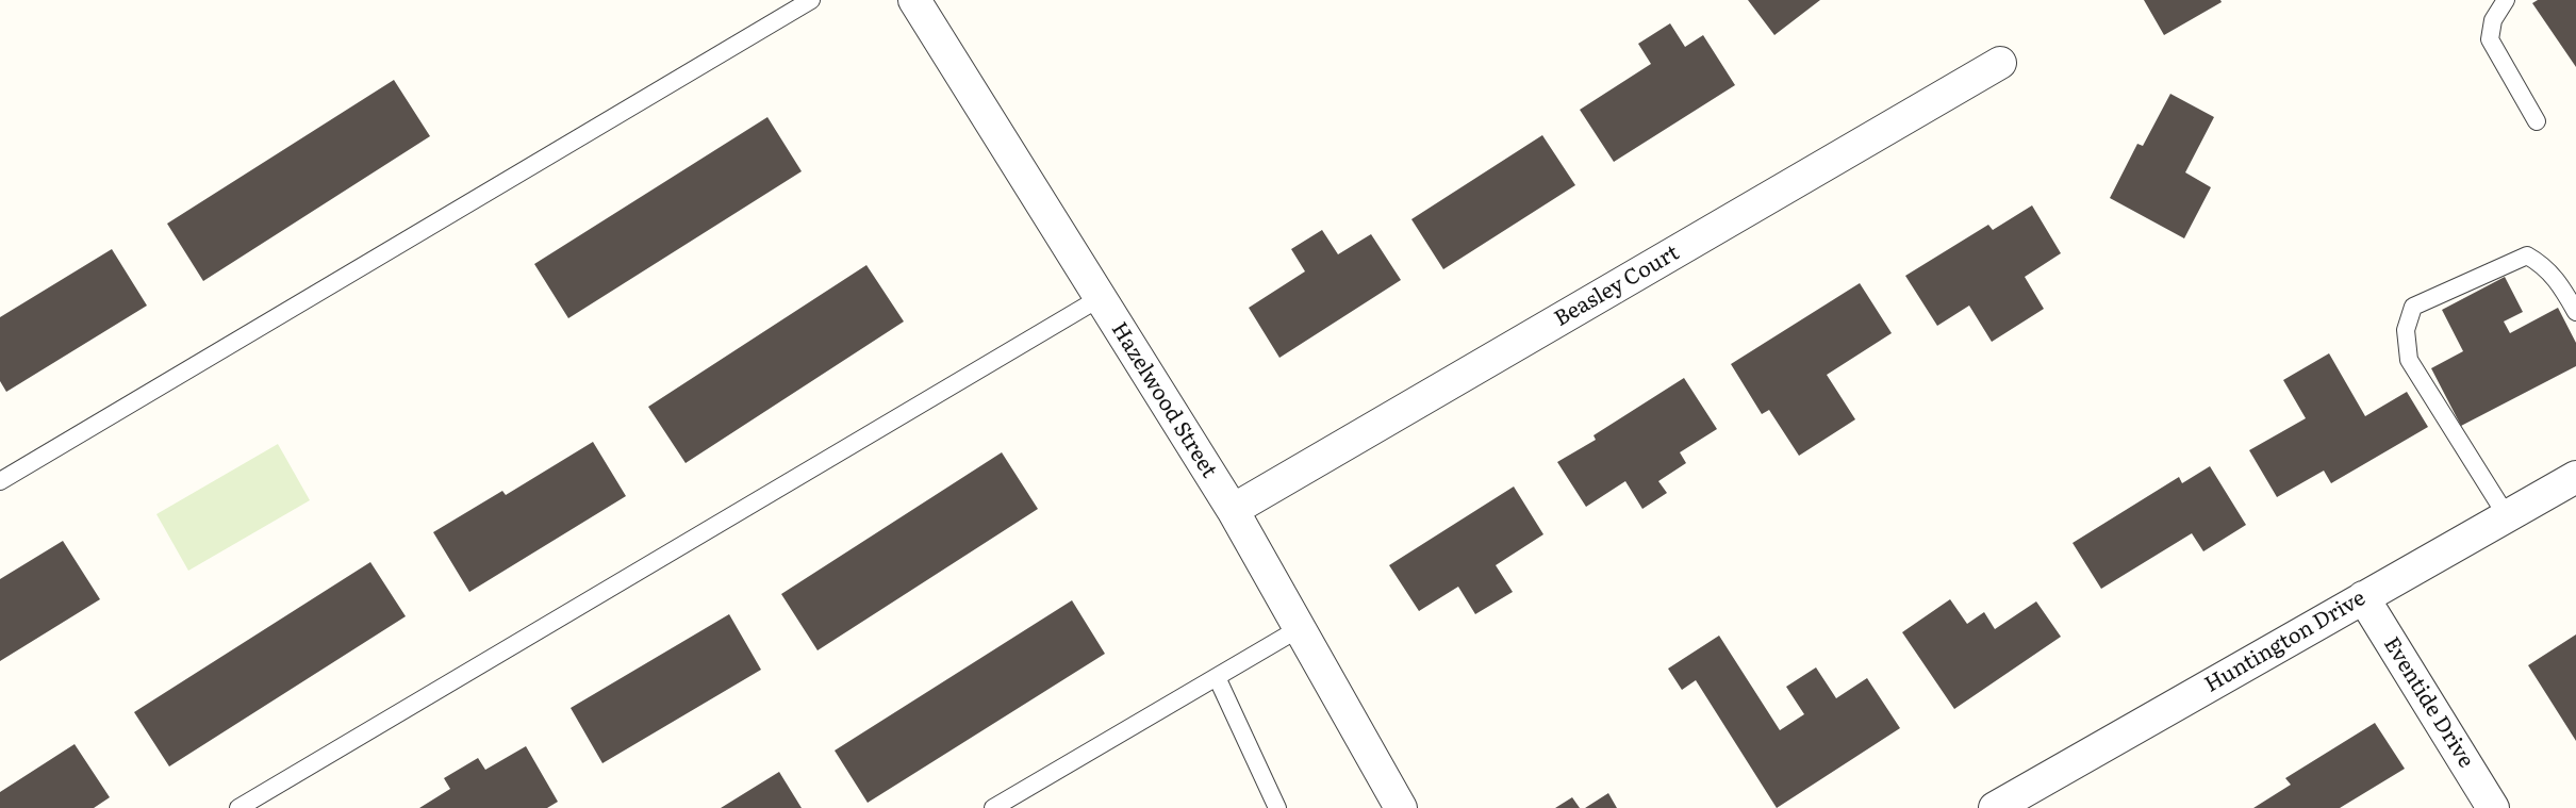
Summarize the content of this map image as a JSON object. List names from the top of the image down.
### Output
{
  "streets": {
    "street": [
      "Beasley Court",
      "Hazelwood Street",
      "Huntington Drive",
      "Eventide Drive"
    ]
  },
  "crossings": [
    ["Beasley Court", "Hazelwood Street"],
    ["Huntington Drive", "Eventide Drive"]
  ]
}
